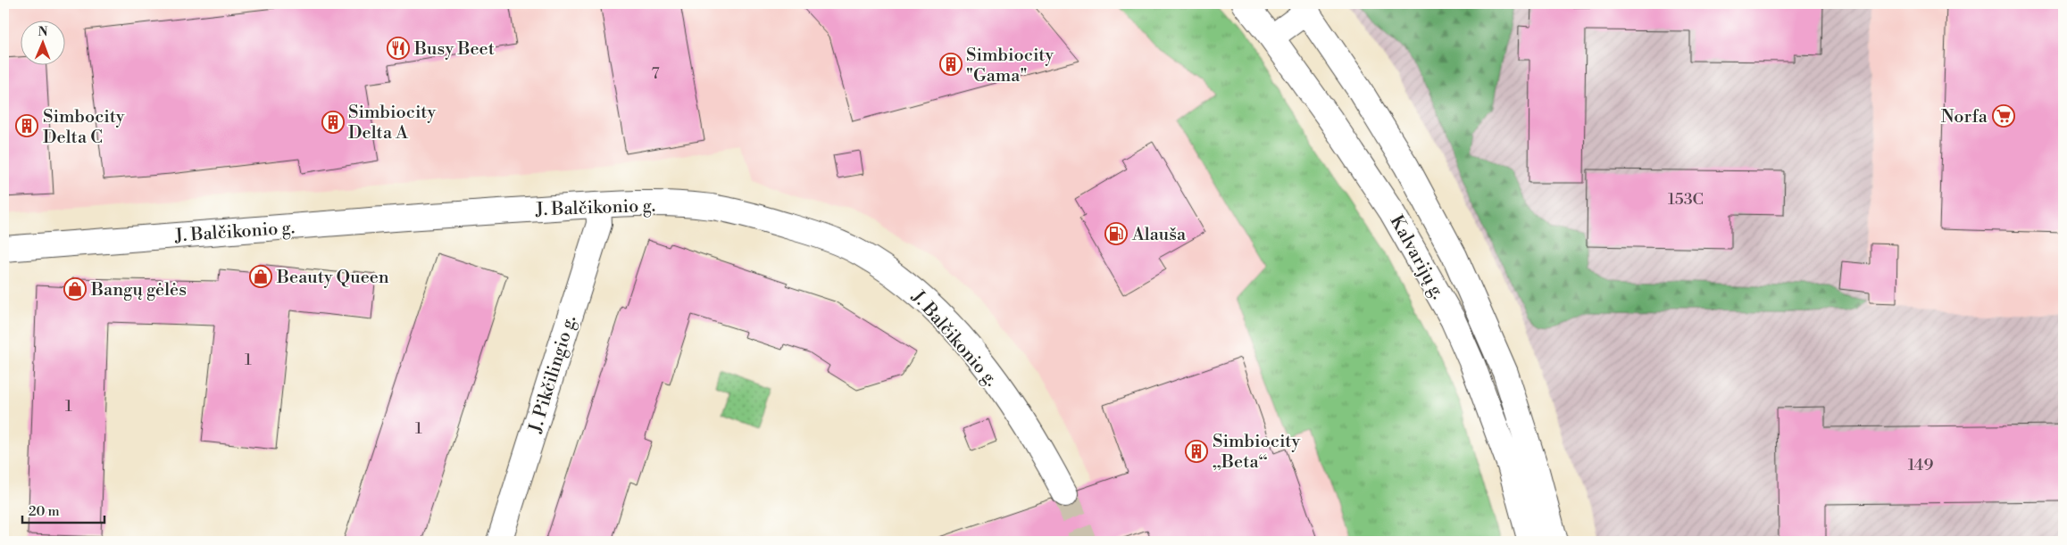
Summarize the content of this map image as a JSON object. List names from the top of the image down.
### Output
{
  "streets": {
    "street": ["J. Balčikonio g.", "Kalvarijų g.", "J. Pikčilingio g."]
  },
  "crossings": [
    ["J. Balčikonio g.", "J. Pikčilingio g."]
  ],
  "places": {
    "restaurant": ["Busy Beet"],
    "building": [
      "Simbiocity \"Gama\"",
      "Simbiocity Delta A",
      "Simbocity Delta C",
      "Simbiocity „Beta“"
    ],
    "supermarket": ["Norfa"],
    "fuel station": ["Alauša"],
    "shop": ["Beauty Queen", "Bangų gėlės"]
  },
  "house_numbers": [
    "7",
    "153C",
    "1",
    "1",
    "1",
    "149"
  ],
  "scale_bar": "20 m",
  "north": "top"
}
